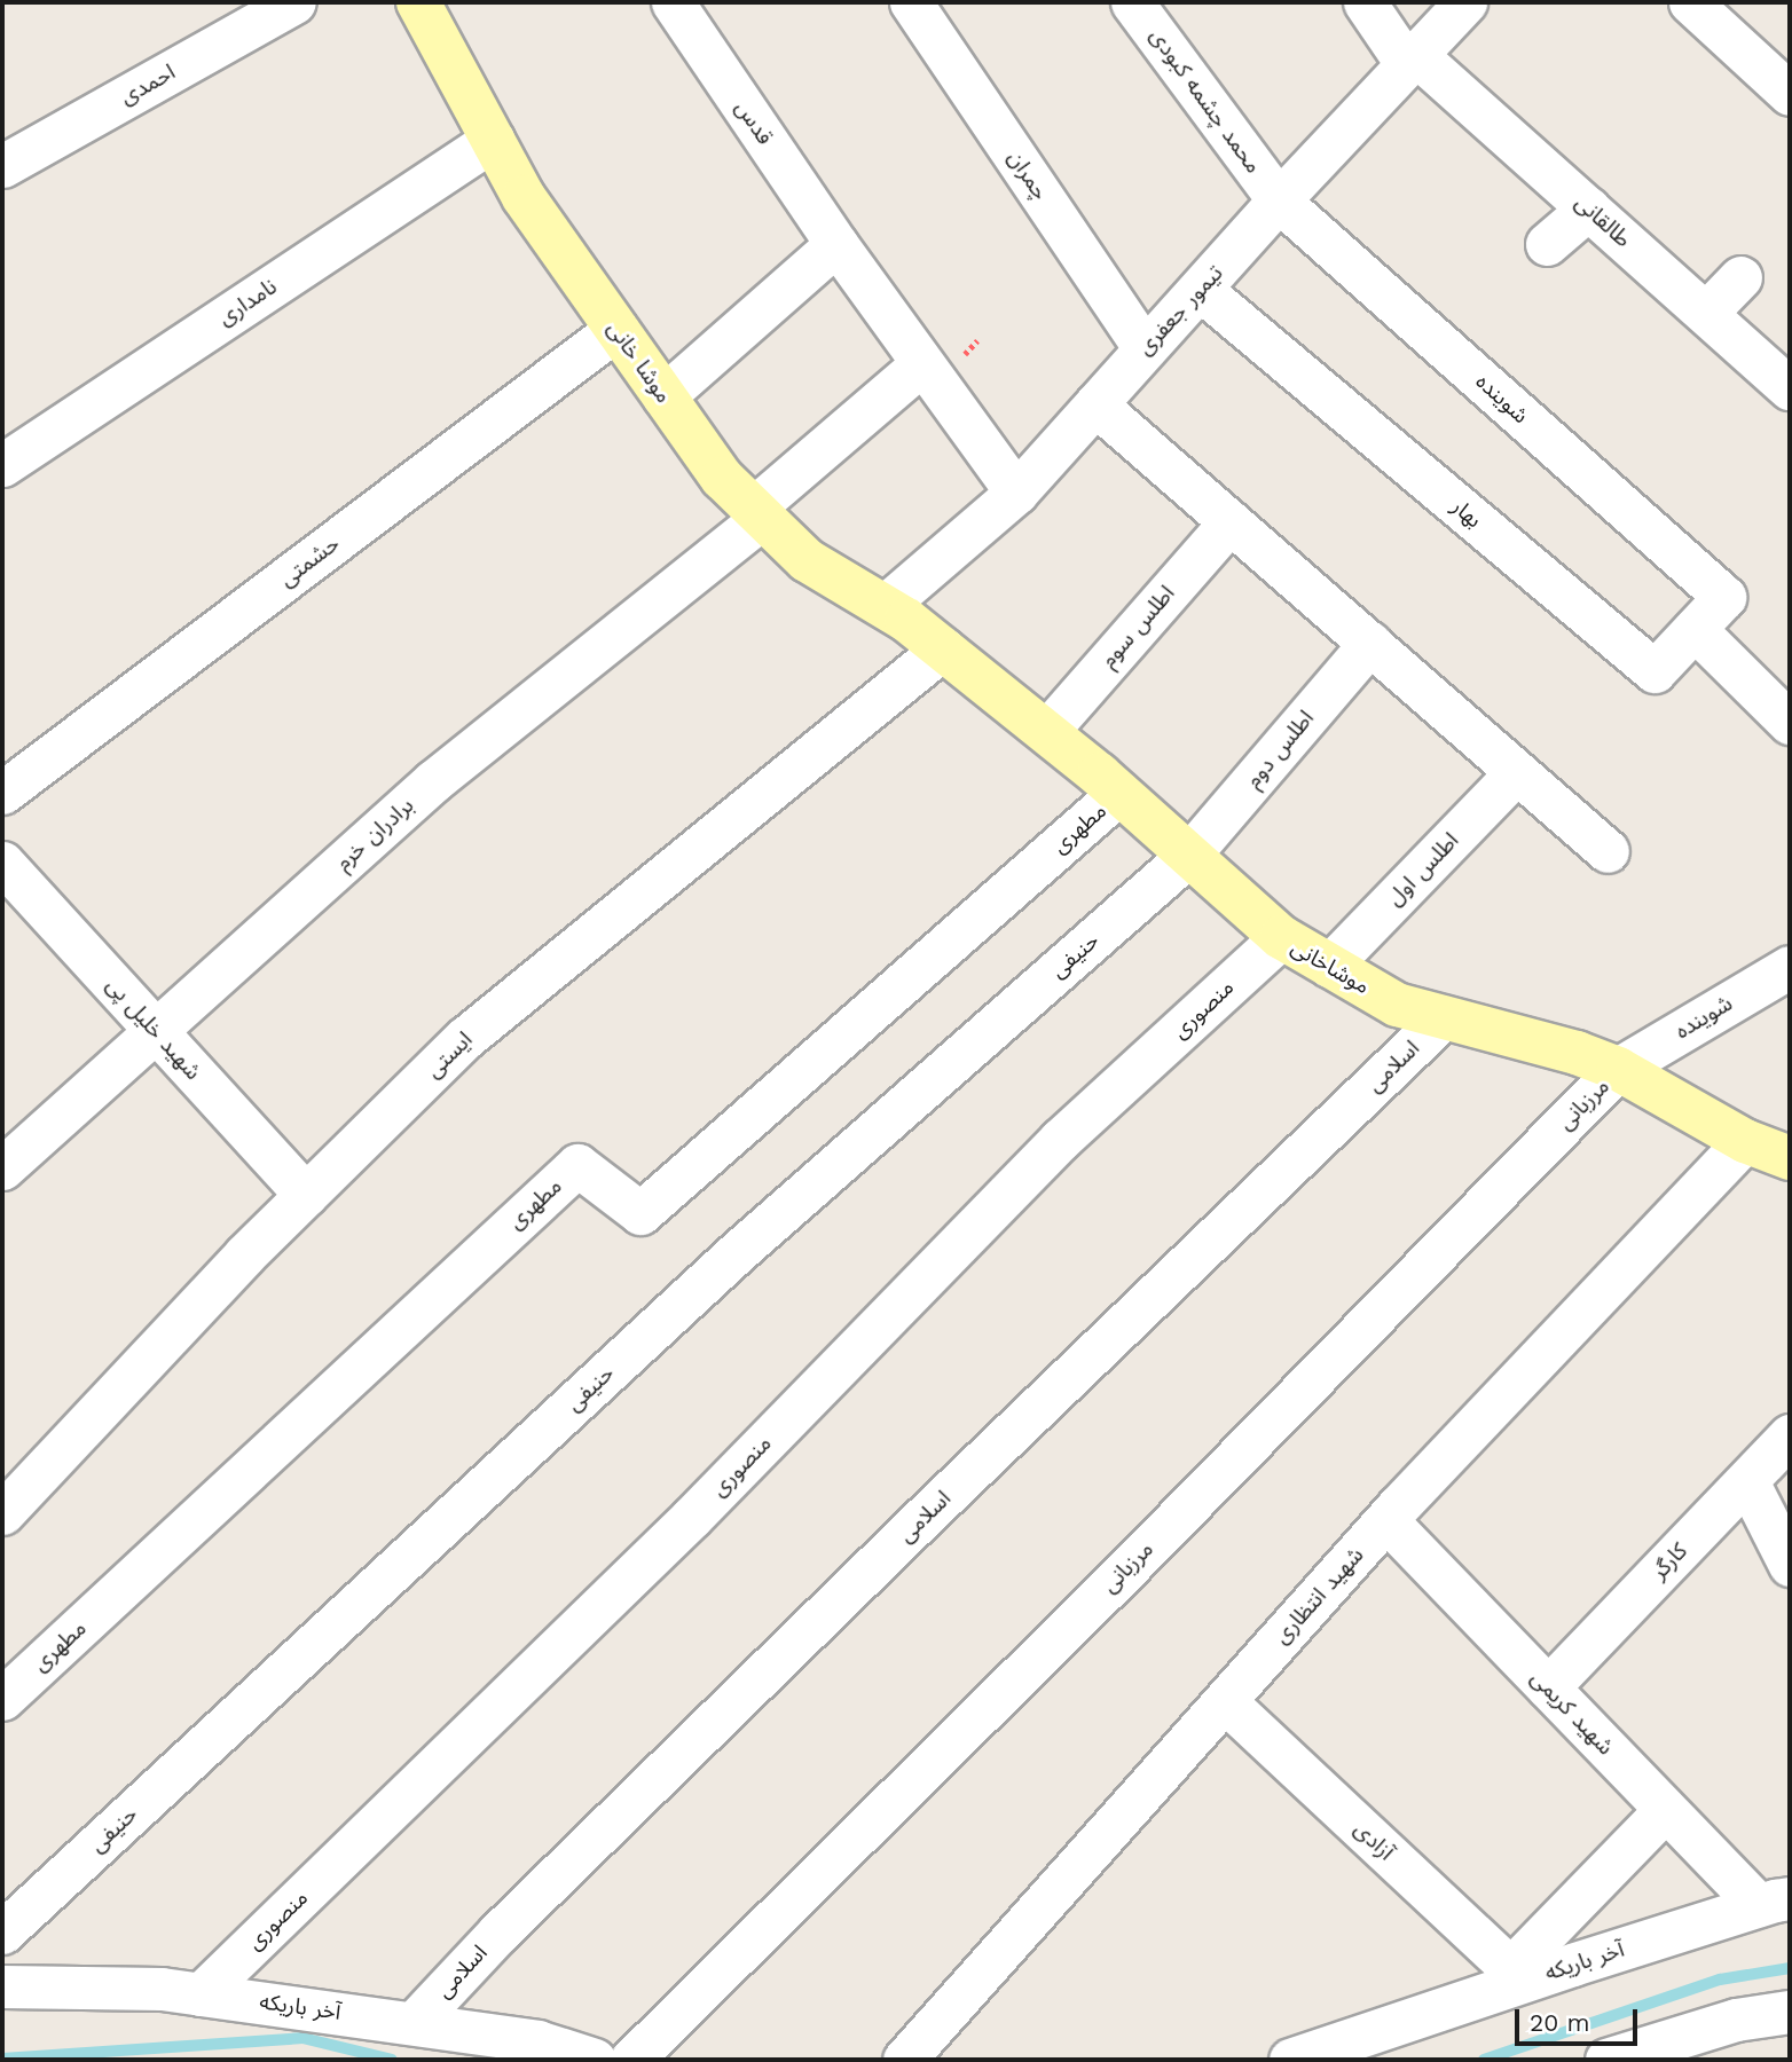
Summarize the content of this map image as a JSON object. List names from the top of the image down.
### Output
{
  "streets": {
    "street": [
      "احمدی",
      "محمد چشمه کبودی",
      "قدس",
      "چمران",
      "طالقانی",
      "نامداری",
      "تیمور جعفری",
      "موشا خانی",
      "شوینده",
      "بهار",
      "حشمتی",
      "اطلس سوم",
      "اطلس دوم",
      "مطهری",
      "برادران خرم",
      "اطلس اول",
      "حنیفی",
      "موشاخانی",
      "منصوری",
      "شهید خلیل پی",
      "ایستی",
      "اسلامی",
      "مرزبانی",
      "کارگر",
      "شهید انتظاری",
      "شهید کریمی",
      "آزادی",
      "آخر باریکه"
    ]
  },
  "crossings": [
    ["محمد چشمه کبودی", "تیمور جعفری"],
    ["محمد چشمه کبودی", "شوینده"],
    ["قدس", "تیمور جعفری"],
    ["چمران", "تیمور جعفری"],
    ["طالقانی", "تیمور جعفری"],
    ["نامداری", "موشا خانی"],
    ["تیمور جعفری", "موشا خانی"],
    ["تیمور جعفری", "شوینده"],
    ["تیمور جعفری", "بهار"],
    ["موشا خانی", "حشمتی"],
    ["موشا خانی", "برادران خرم"],
    ["موشا خانی", "موشاخانی"],
    ["موشا خانی", "ایستی"],
    ["شوینده", "بهار"],
    ["شوینده", "موشاخانی"],
    ["شوینده", "مرزبانی"],
    ["اطلس سوم", "موشاخانی"],
    ["اطلس دوم", "حنیفی"],
    ["اطلس دوم", "موشاخانی"],
    ["مطهری", "موشاخانی"],
    ["برادران خرم", "شهید خلیل پی"],
    ["اطلس اول", "موشاخانی"],
    ["حنیفی", "موشاخانی"],
    ["موشاخانی", "منصوری"],
    ["موشاخانی", "ایستی"],
    ["موشاخانی", "اسلامی"],
    ["موشاخانی", "مرزبانی"],
    ["موشاخانی", "شهید انتظاری"],
    ["منصوری", "آخر باریکه"],
    ["شهید خلیل پی", "ایستی"],
    ["اسلامی", "آخر باریکه"],
    ["کارگر", "شهید کریمی"],
    ["شهید انتظاری", "شهید کریمی"],
    ["شهید انتظاری", "آزادی"],
    ["شهید کریمی", "آخر باریکه"],
    ["آزادی", "آخر باریکه"]
  ],
  "scale_bar": "20 m"
}
